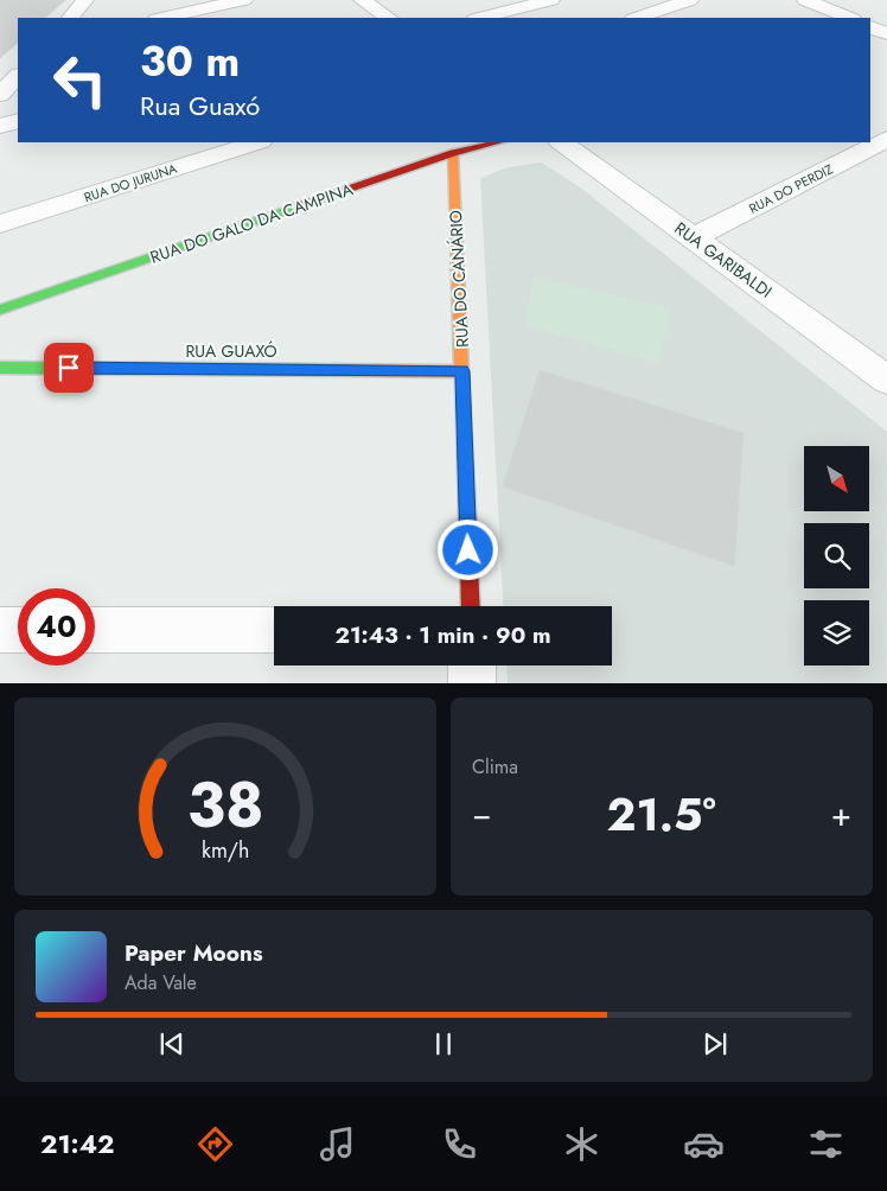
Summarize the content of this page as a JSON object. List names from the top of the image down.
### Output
{
  "streets": {
    "street": [
      "RUA DO JURUNA",
      "RUA DO PERDIZ",
      "RUA DO GALO DA CAMPINA",
      "RUA GARIBALDI",
      "RUA DO CANÁRIO",
      "RUA GUAXÓ"
    ]
  },
  "crossings": [
    ["RUA DO PERDIZ", "RUA GARIBALDI"],
    ["RUA DO GALO DA CAMPINA", "RUA DO CANÁRIO"],
    ["RUA DO CANÁRIO", "RUA GUAXÓ"]
  ],
  "north": "bottom right",
  "page": {
    "turn": ["30 m", "Rua Guaxó"],
    "limit": "40",
    "trip": "21:43 · 1 min · 90 m",
    "tile": "Clima",
    "heat": ["−", "21.5°", "+"],
    "song": ["Paper Moons", "Ada Vale"],
    "tabs": "21:42",
    "gauge": ["38", "km/h"]
  }
}
